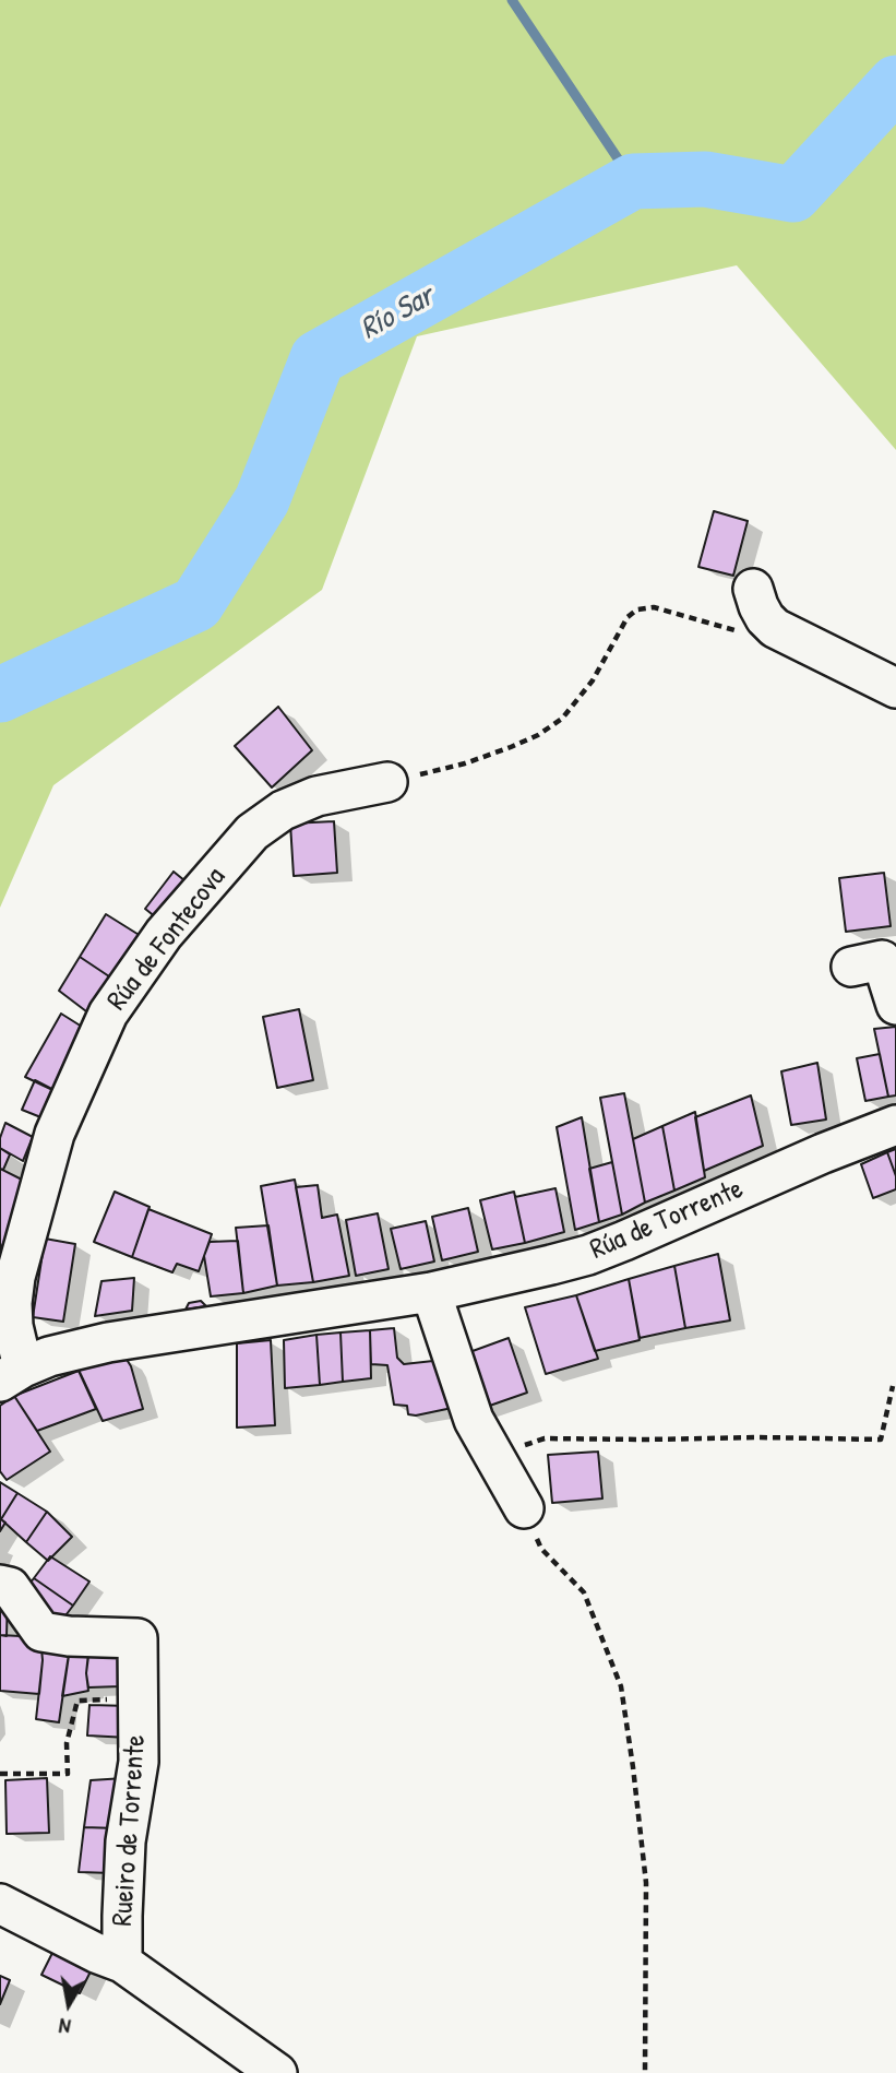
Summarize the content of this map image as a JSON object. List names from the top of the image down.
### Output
{
  "streets": {
    "street": ["Rúa de Fontecova", "Rúa de Torrente", "Rueiro de Torrente"]
  },
  "crossings": [
    ["Rúa de Fontecova", "Rúa de Torrente"]
  ],
  "water": ["Río Sar"],
  "north": "bottom"
}
